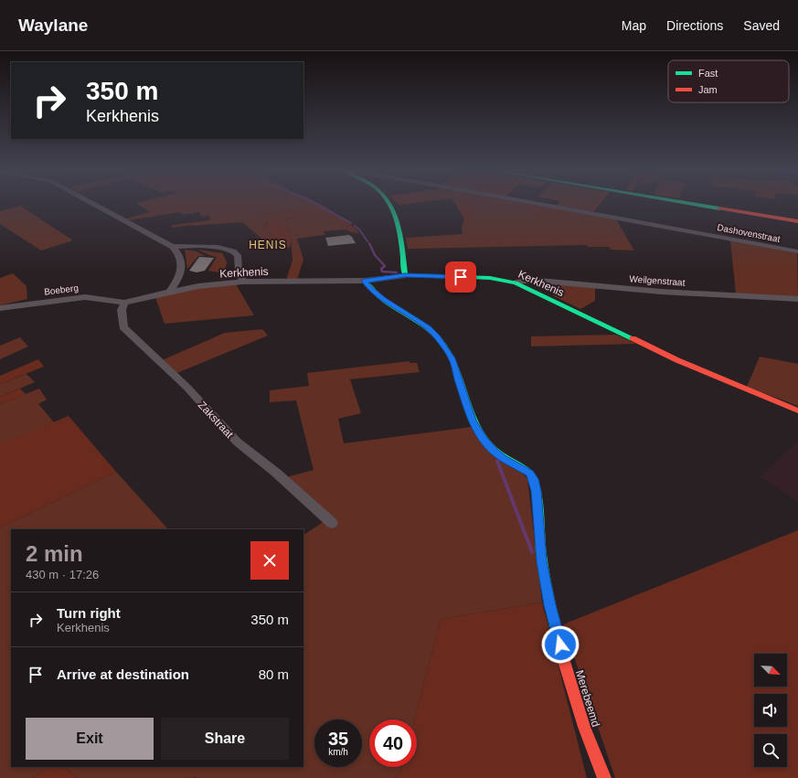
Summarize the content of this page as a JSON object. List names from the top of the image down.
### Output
{
  "streets": {
    "street": [
      "Dashovenstraat",
      "Kerkhenis",
      "Weilgenstraat",
      "Boeberg",
      "Zakstraat",
      "Merebeemd"
    ]
  },
  "crossings": [
    ["Kerkhenis", "Weilgenstraat"],
    ["Kerkhenis", "Boeberg"],
    ["Kerkhenis", "Zakstraat"],
    ["Kerkhenis", "Merebeemd"],
    ["Boeberg", "Zakstraat"]
  ],
  "districts": ["HENIS"],
  "legend": ["Fast", "Jam"],
  "north": "bottom right",
  "page": {
    "header": "Waylane",
    "nav": ["Map", "Directions", "Saved"],
    "turn": ["350 m", "Kerkhenis"],
    "heading": ["2 min", "430 m · 17:26"],
    "list": [
      {
        "name": "Turn right",
        "note": "Kerkhenis",
        "value": "350 m"
      },
      {
        "name": "Arrive at destination",
        "value": "80 m"
      }
    ],
    "buttons": ["Exit", "Share"],
    "speed": "35 km/h",
    "limit": "40"
  }
}
